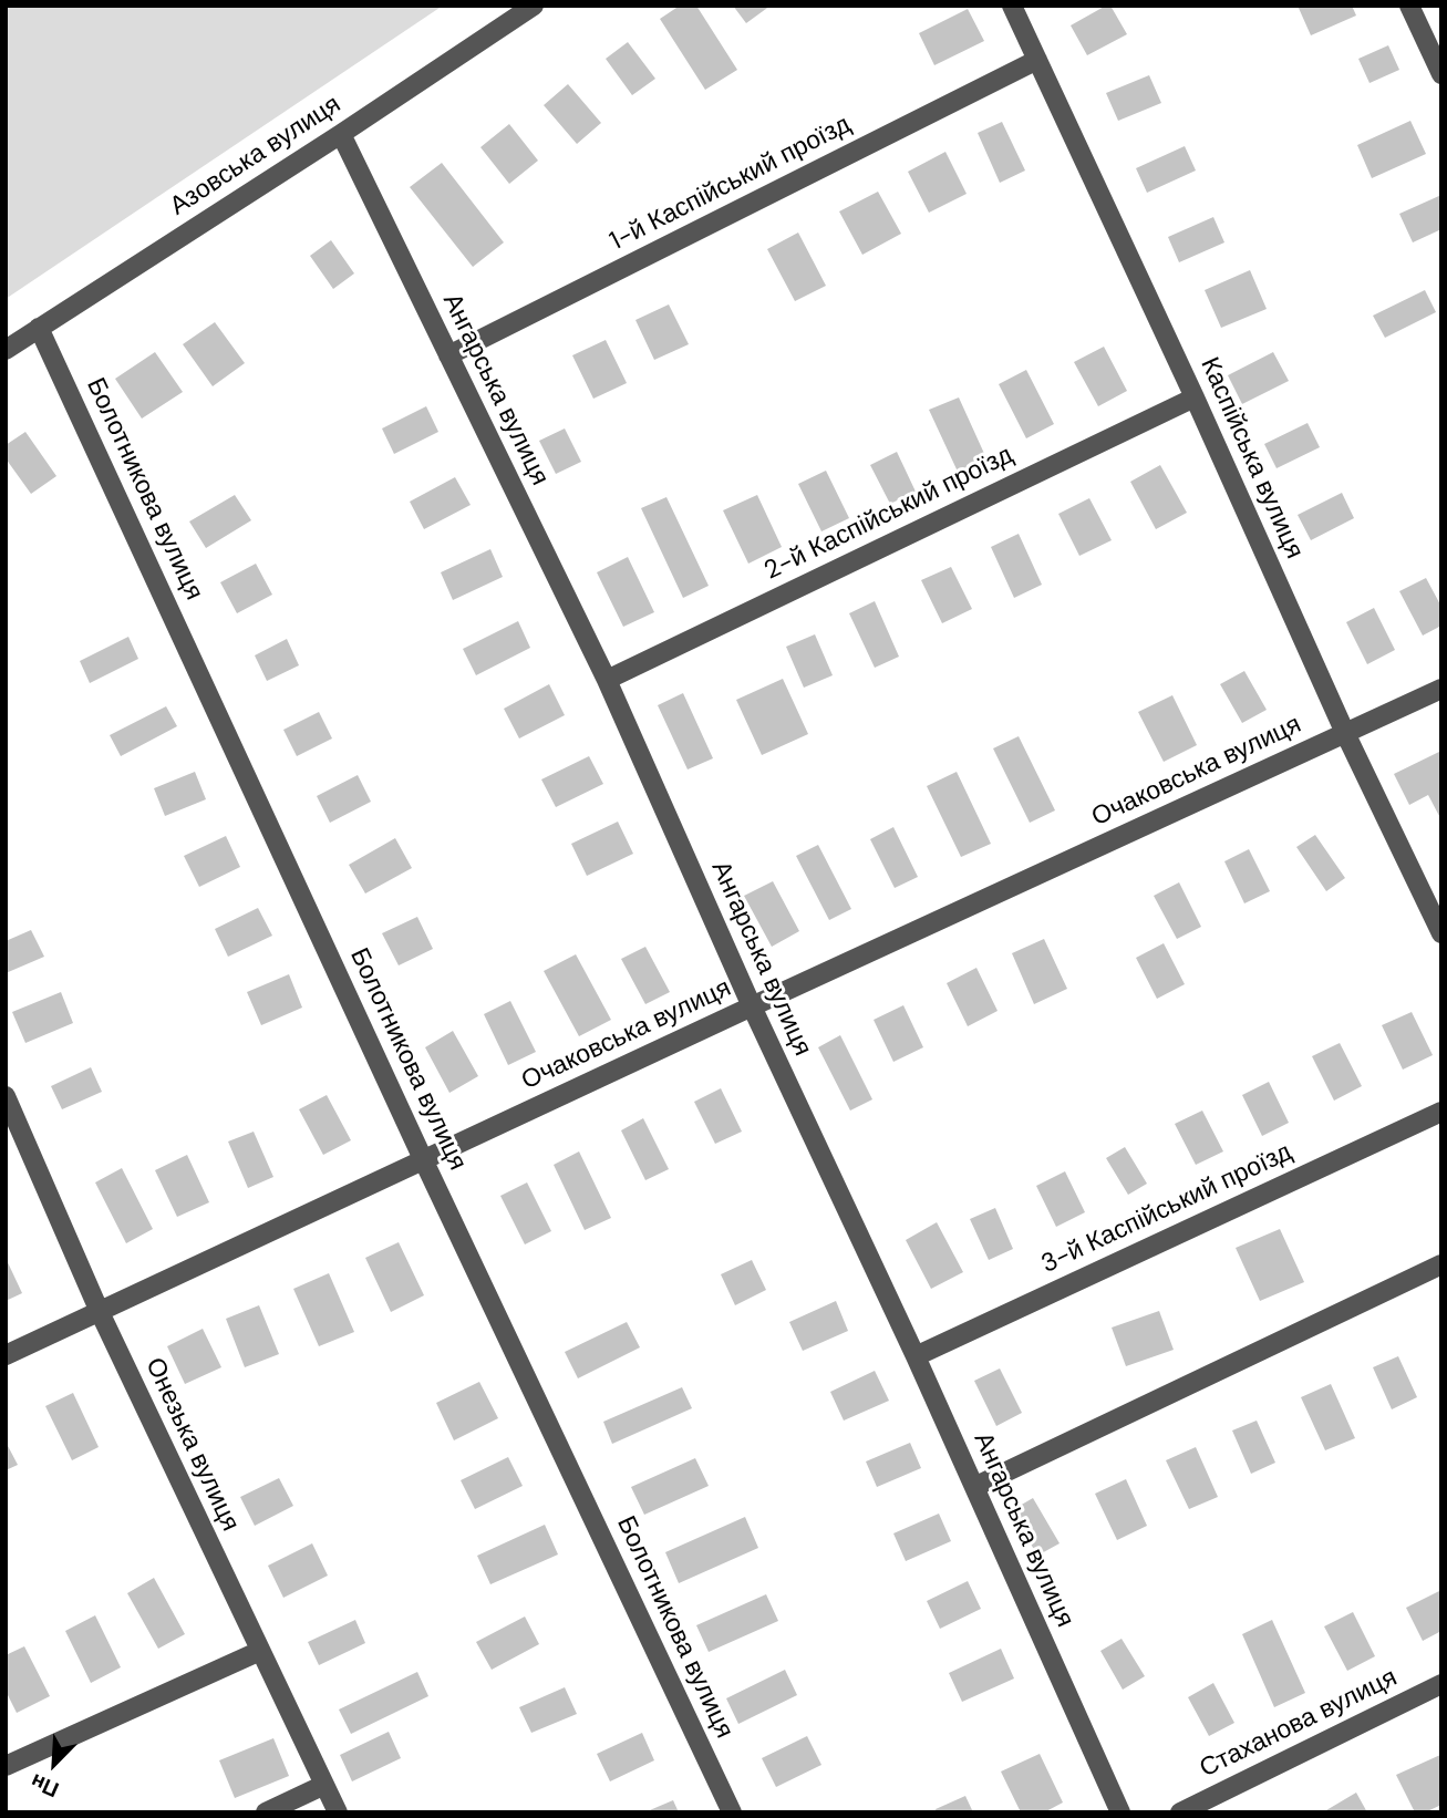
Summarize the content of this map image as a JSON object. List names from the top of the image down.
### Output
{
  "streets": {
    "street": [
      "Азовська вулиця",
      "1-й Каспійський проїзд",
      "Ангарська вулиця",
      "Каспійська вулиця",
      "Болотникова вулиця",
      "2-й Каспійський проїзд",
      "Очаковська вулиця",
      "3-й Каспійський проїзд",
      "Онезька вулиця",
      "Стаханова вулиця"
    ]
  },
  "crossings": [
    ["Азовська вулиця", "Ангарська вулиця"],
    ["Азовська вулиця", "Болотникова вулиця"],
    ["1-й Каспійський проїзд", "Ангарська вулиця"],
    ["1-й Каспійський проїзд", "Каспійська вулиця"],
    ["Ангарська вулиця", "2-й Каспійський проїзд"],
    ["Ангарська вулиця", "Очаковська вулиця"],
    ["Ангарська вулиця", "3-й Каспійський проїзд"],
    ["Каспійська вулиця", "2-й Каспійський проїзд"],
    ["Каспійська вулиця", "Очаковська вулиця"],
    ["Болотникова вулиця", "Очаковська вулиця"],
    ["Очаковська вулиця", "Онезька вулиця"]
  ],
  "north": "bottom left"
}
